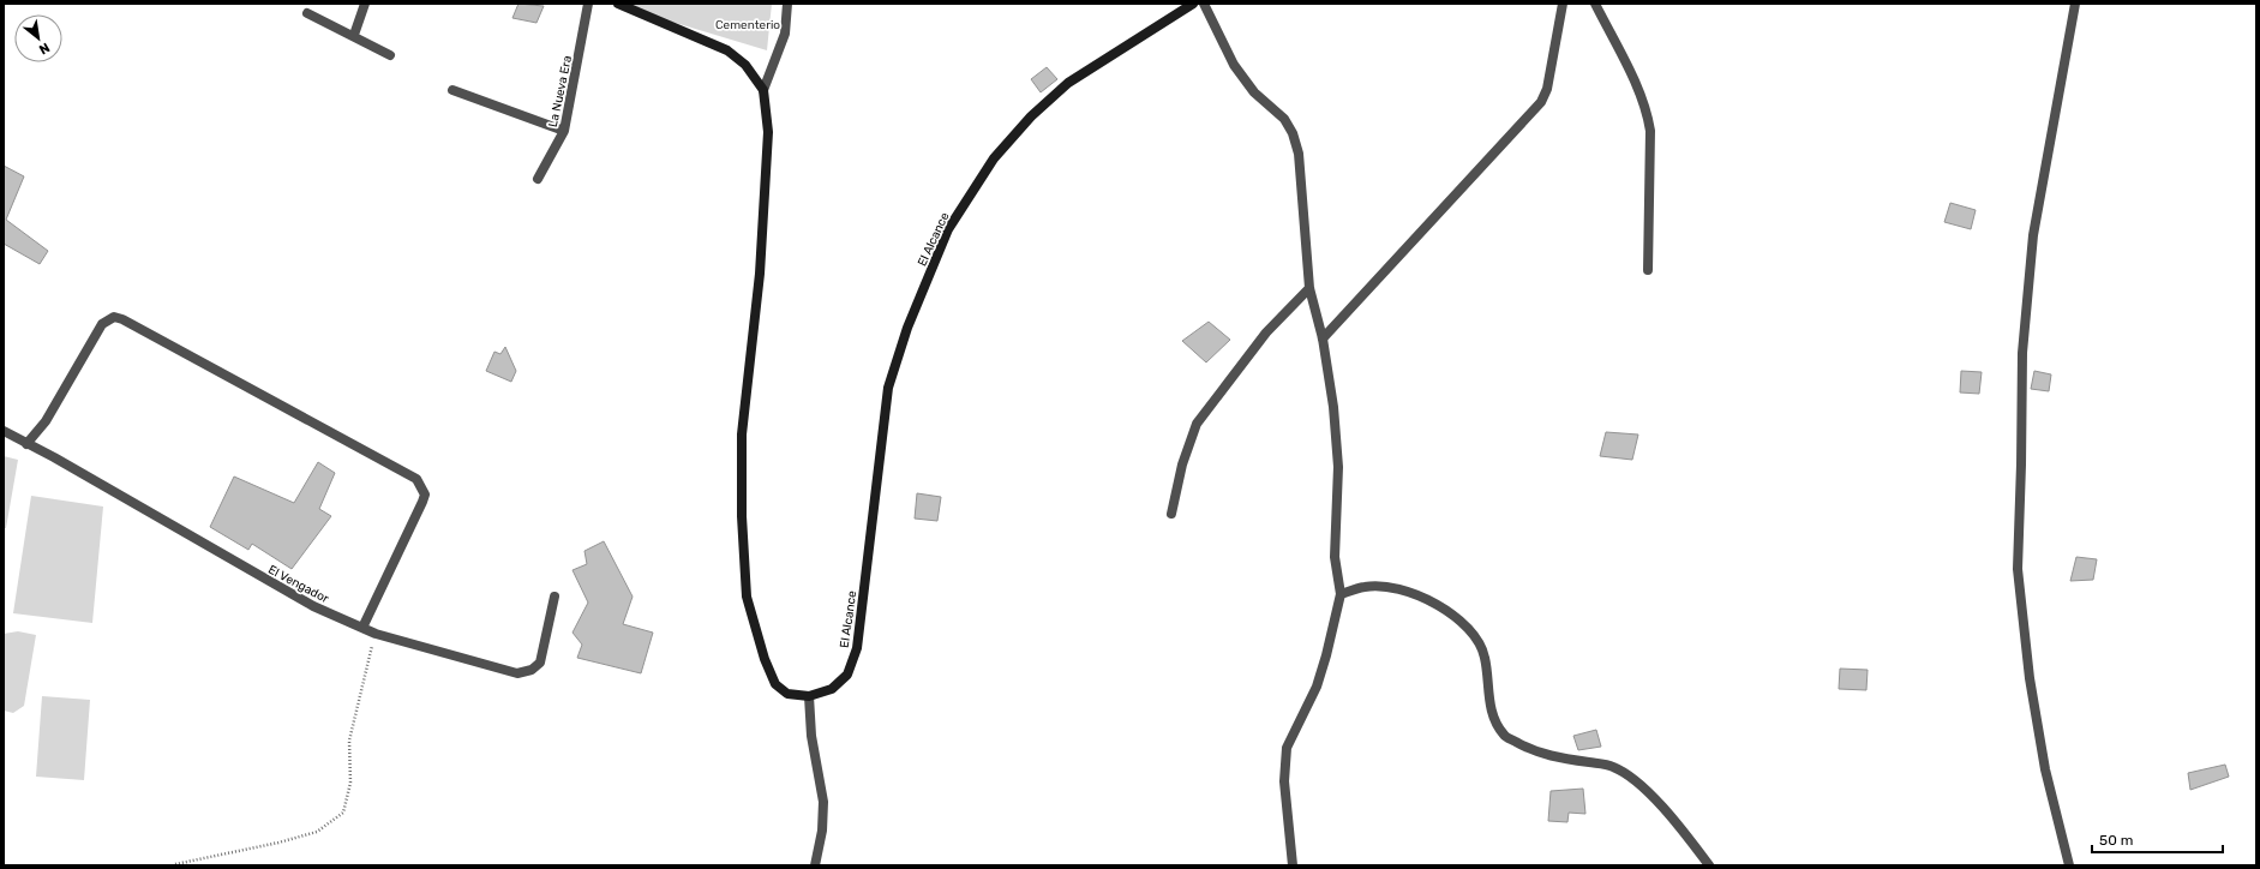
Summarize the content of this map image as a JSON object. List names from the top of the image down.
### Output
{
  "streets": {
    "street": ["La Nueva Era", "El Alcance", "El Vengador"]
  },
  "parks": ["Cementerio"],
  "scale_bar": "50 m",
  "north": "bottom right"
}
